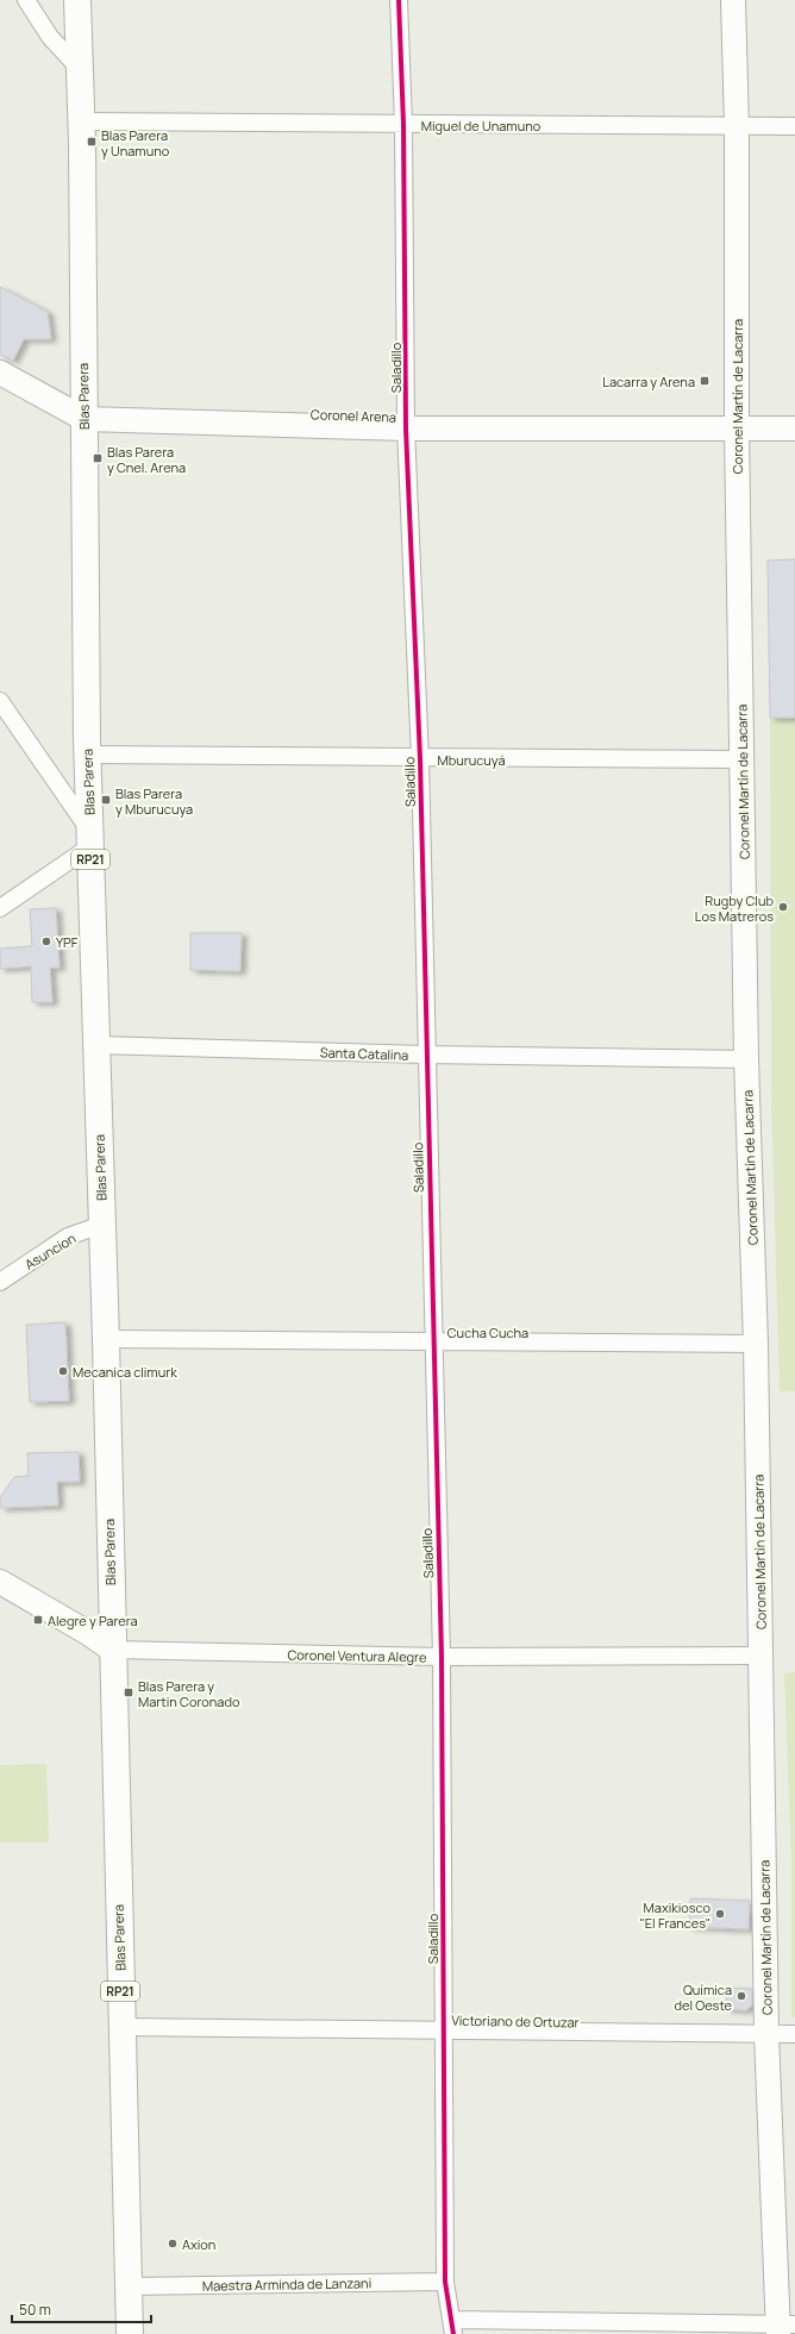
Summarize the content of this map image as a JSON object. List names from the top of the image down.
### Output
{
  "streets": {
    "main road": ["Blas Parera", "RP21"],
    "street": [
      "Miguel de Unamuno",
      "Saladillo",
      "Coronel Martín de Lacarra",
      "Coronel Arena",
      "Mburucuyá",
      "Santa Catalina",
      "Asuncion",
      "Cucha Cucha",
      "Coronel Ventura Alegre",
      "Victoriano de Ortuzar",
      "Maestra Arminda de Lanzani"
    ]
  },
  "crossings": [
    ["Miguel de Unamuno", "Saladillo"],
    ["Miguel de Unamuno", "Blas Parera"],
    ["Miguel de Unamuno", "Coronel Martín de Lacarra"],
    ["Saladillo", "Coronel Arena"],
    ["Saladillo", "Mburucuyá"],
    ["Saladillo", "Santa Catalina"],
    ["Saladillo", "Cucha Cucha"],
    ["Saladillo", "Coronel Ventura Alegre"],
    ["Saladillo", "Victoriano de Ortuzar"],
    ["Saladillo", "Maestra Arminda de Lanzani"],
    ["Blas Parera", "Coronel Arena"],
    ["Blas Parera", "Mburucuyá"],
    ["Blas Parera", "Santa Catalina"],
    ["Blas Parera", "Asuncion"],
    ["Blas Parera", "Cucha Cucha"],
    ["Blas Parera", "Coronel Ventura Alegre"],
    ["Blas Parera", "Victoriano de Ortuzar"],
    ["Blas Parera", "Maestra Arminda de Lanzani"],
    ["Coronel Martín de Lacarra", "Coronel Arena"],
    ["Coronel Martín de Lacarra", "Mburucuyá"],
    ["Coronel Martín de Lacarra", "Santa Catalina"],
    ["Coronel Martín de Lacarra", "Cucha Cucha"],
    ["Coronel Martín de Lacarra", "Coronel Ventura Alegre"],
    ["Coronel Martín de Lacarra", "Victoriano de Ortuzar"]
  ],
  "places": {
    "transit": [
      "Blas Parera y Unamuno",
      "Lacarra y Arena",
      "Blas Parera y Cnel. Arena",
      "Blas Parera y Mburucuya",
      "Alegre y Parera",
      "Blas Parera y Martin Coronado"
    ],
    "other": [
      "Rugby Club Los Matreros",
      "YPF",
      "Mecanica climurk",
      "Maxikiosco \"El Frances\"",
      "Química del Oeste",
      "Axion"
    ]
  },
  "scale_bar": "50 m"
}
